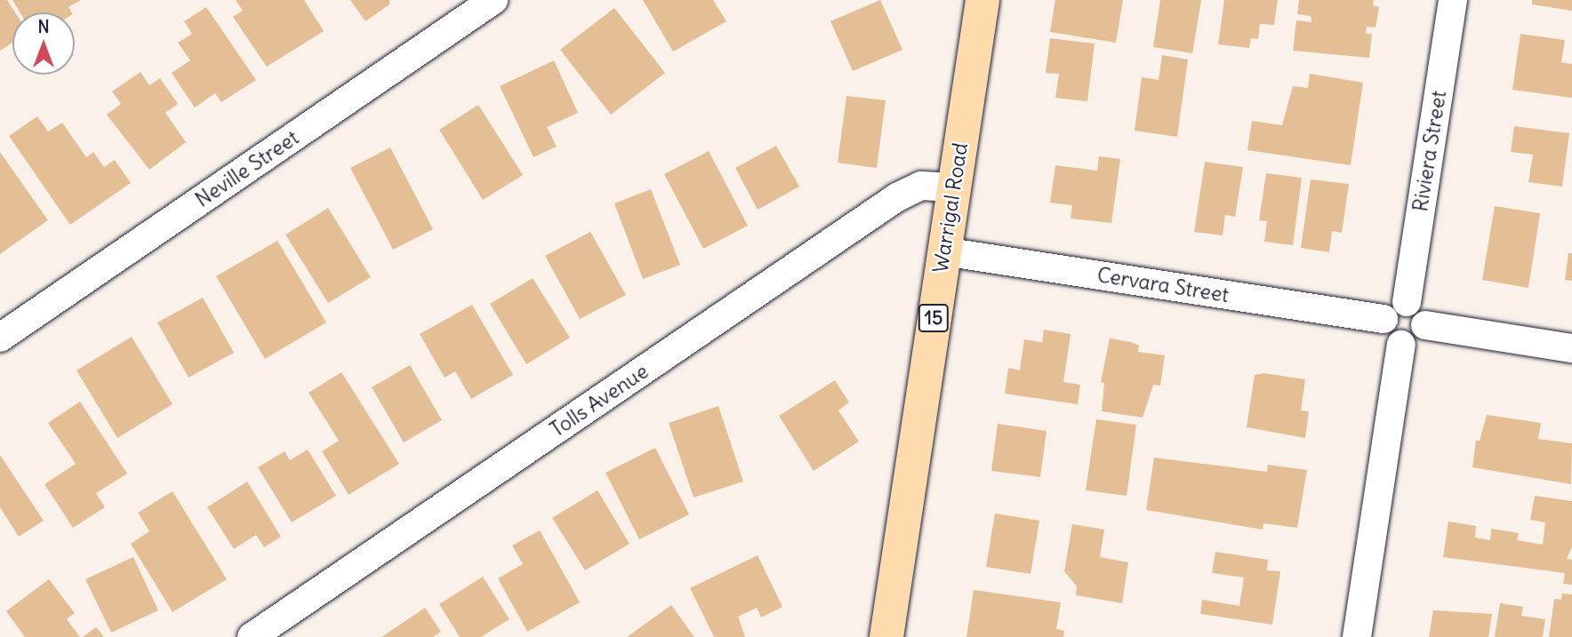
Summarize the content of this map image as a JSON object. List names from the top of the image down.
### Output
{
  "streets": {
    "highway": ["Warrigal Road", "15"],
    "street": [
      "Riviera Street",
      "Neville Street",
      "Cervara Street",
      "Tolls Avenue"
    ]
  },
  "crossings": [
    ["Riviera Street", "Cervara Street"],
    ["Warrigal Road", "Cervara Street"],
    ["Warrigal Road", "Tolls Avenue"]
  ],
  "north": "top"
}
